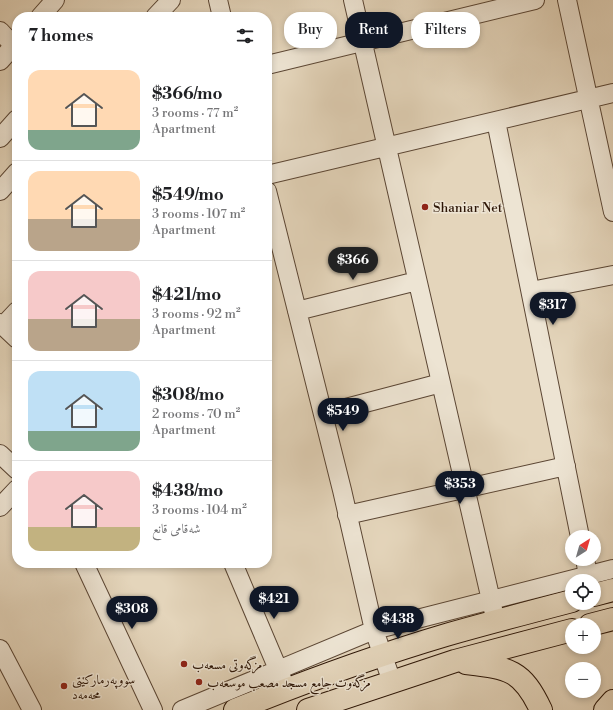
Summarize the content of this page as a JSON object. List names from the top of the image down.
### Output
{
  "places": [
    "Shaniar Net",
    "مزگەوتی مسعەب",
    "مزگەوت جامع مسجد مصعب موسعەب",
    "سووپەرمارکێتی محەمەد"
  ],
  "north": "top right",
  "page": {
    "chip": ["Buy", "Rent", "Filters"],
    "heading": "7 homes",
    "list": [
      {
        "name": "$366/mo",
        "note": "3 rooms · 77 m² · Apartment"
      },
      {
        "name": "$549/mo",
        "note": "3 rooms · 107 m² · Apartment"
      },
      {
        "name": "$421/mo",
        "note": "3 rooms · 92 m² · Apartment"
      },
      {
        "name": "$308/mo",
        "note": "2 rooms · 70 m² · Apartment"
      },
      {
        "name": "$438/mo",
        "note": "3 rooms · 104 m² · شەقامی قانع"
      }
    ],
    "price": [
      "$366",
      "$317",
      "$549",
      "$353",
      "$421",
      "$308",
      "$438"
    ],
    "map_buttons": ["+", "−"]
  }
}
